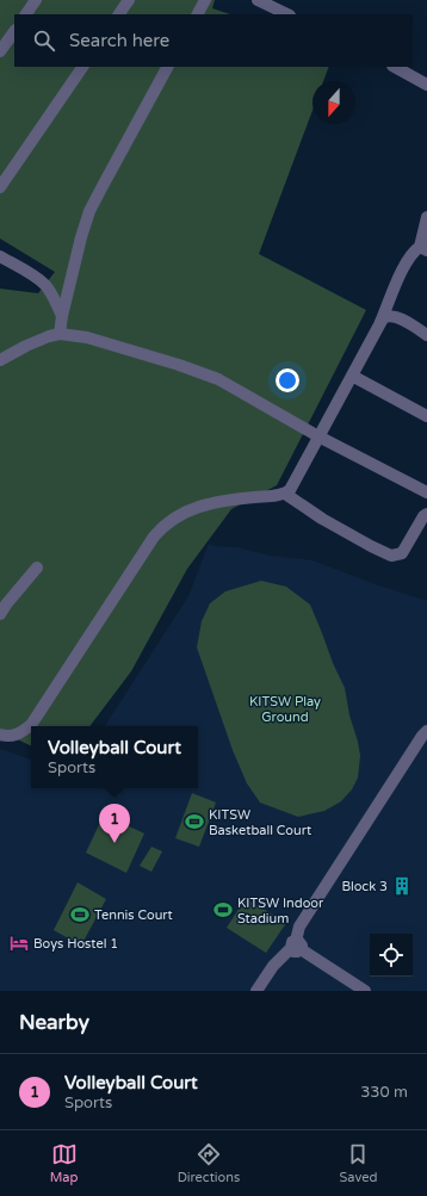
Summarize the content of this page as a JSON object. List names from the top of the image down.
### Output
{
  "parks": ["KITSW Play Ground"],
  "places": {
    "sports": ["KITSW Basketball Court", "KITSW Indoor Stadium", "Tennis Court"],
    "building": ["Block 3"],
    "hotel": ["Boys Hostel 1"]
  },
  "north": "bottom",
  "page": {
    "search": "Search here",
    "popup": ["Volleyball Court", "Sports"],
    "pins": "1",
    "heading": "Nearby",
    "list": [
      {
        "mark": "1",
        "name": "Volleyball Court",
        "note": "Sports",
        "value": "330 m"
      }
    ],
    "nav": ["Map", "Directions", "Saved"]
  }
}
